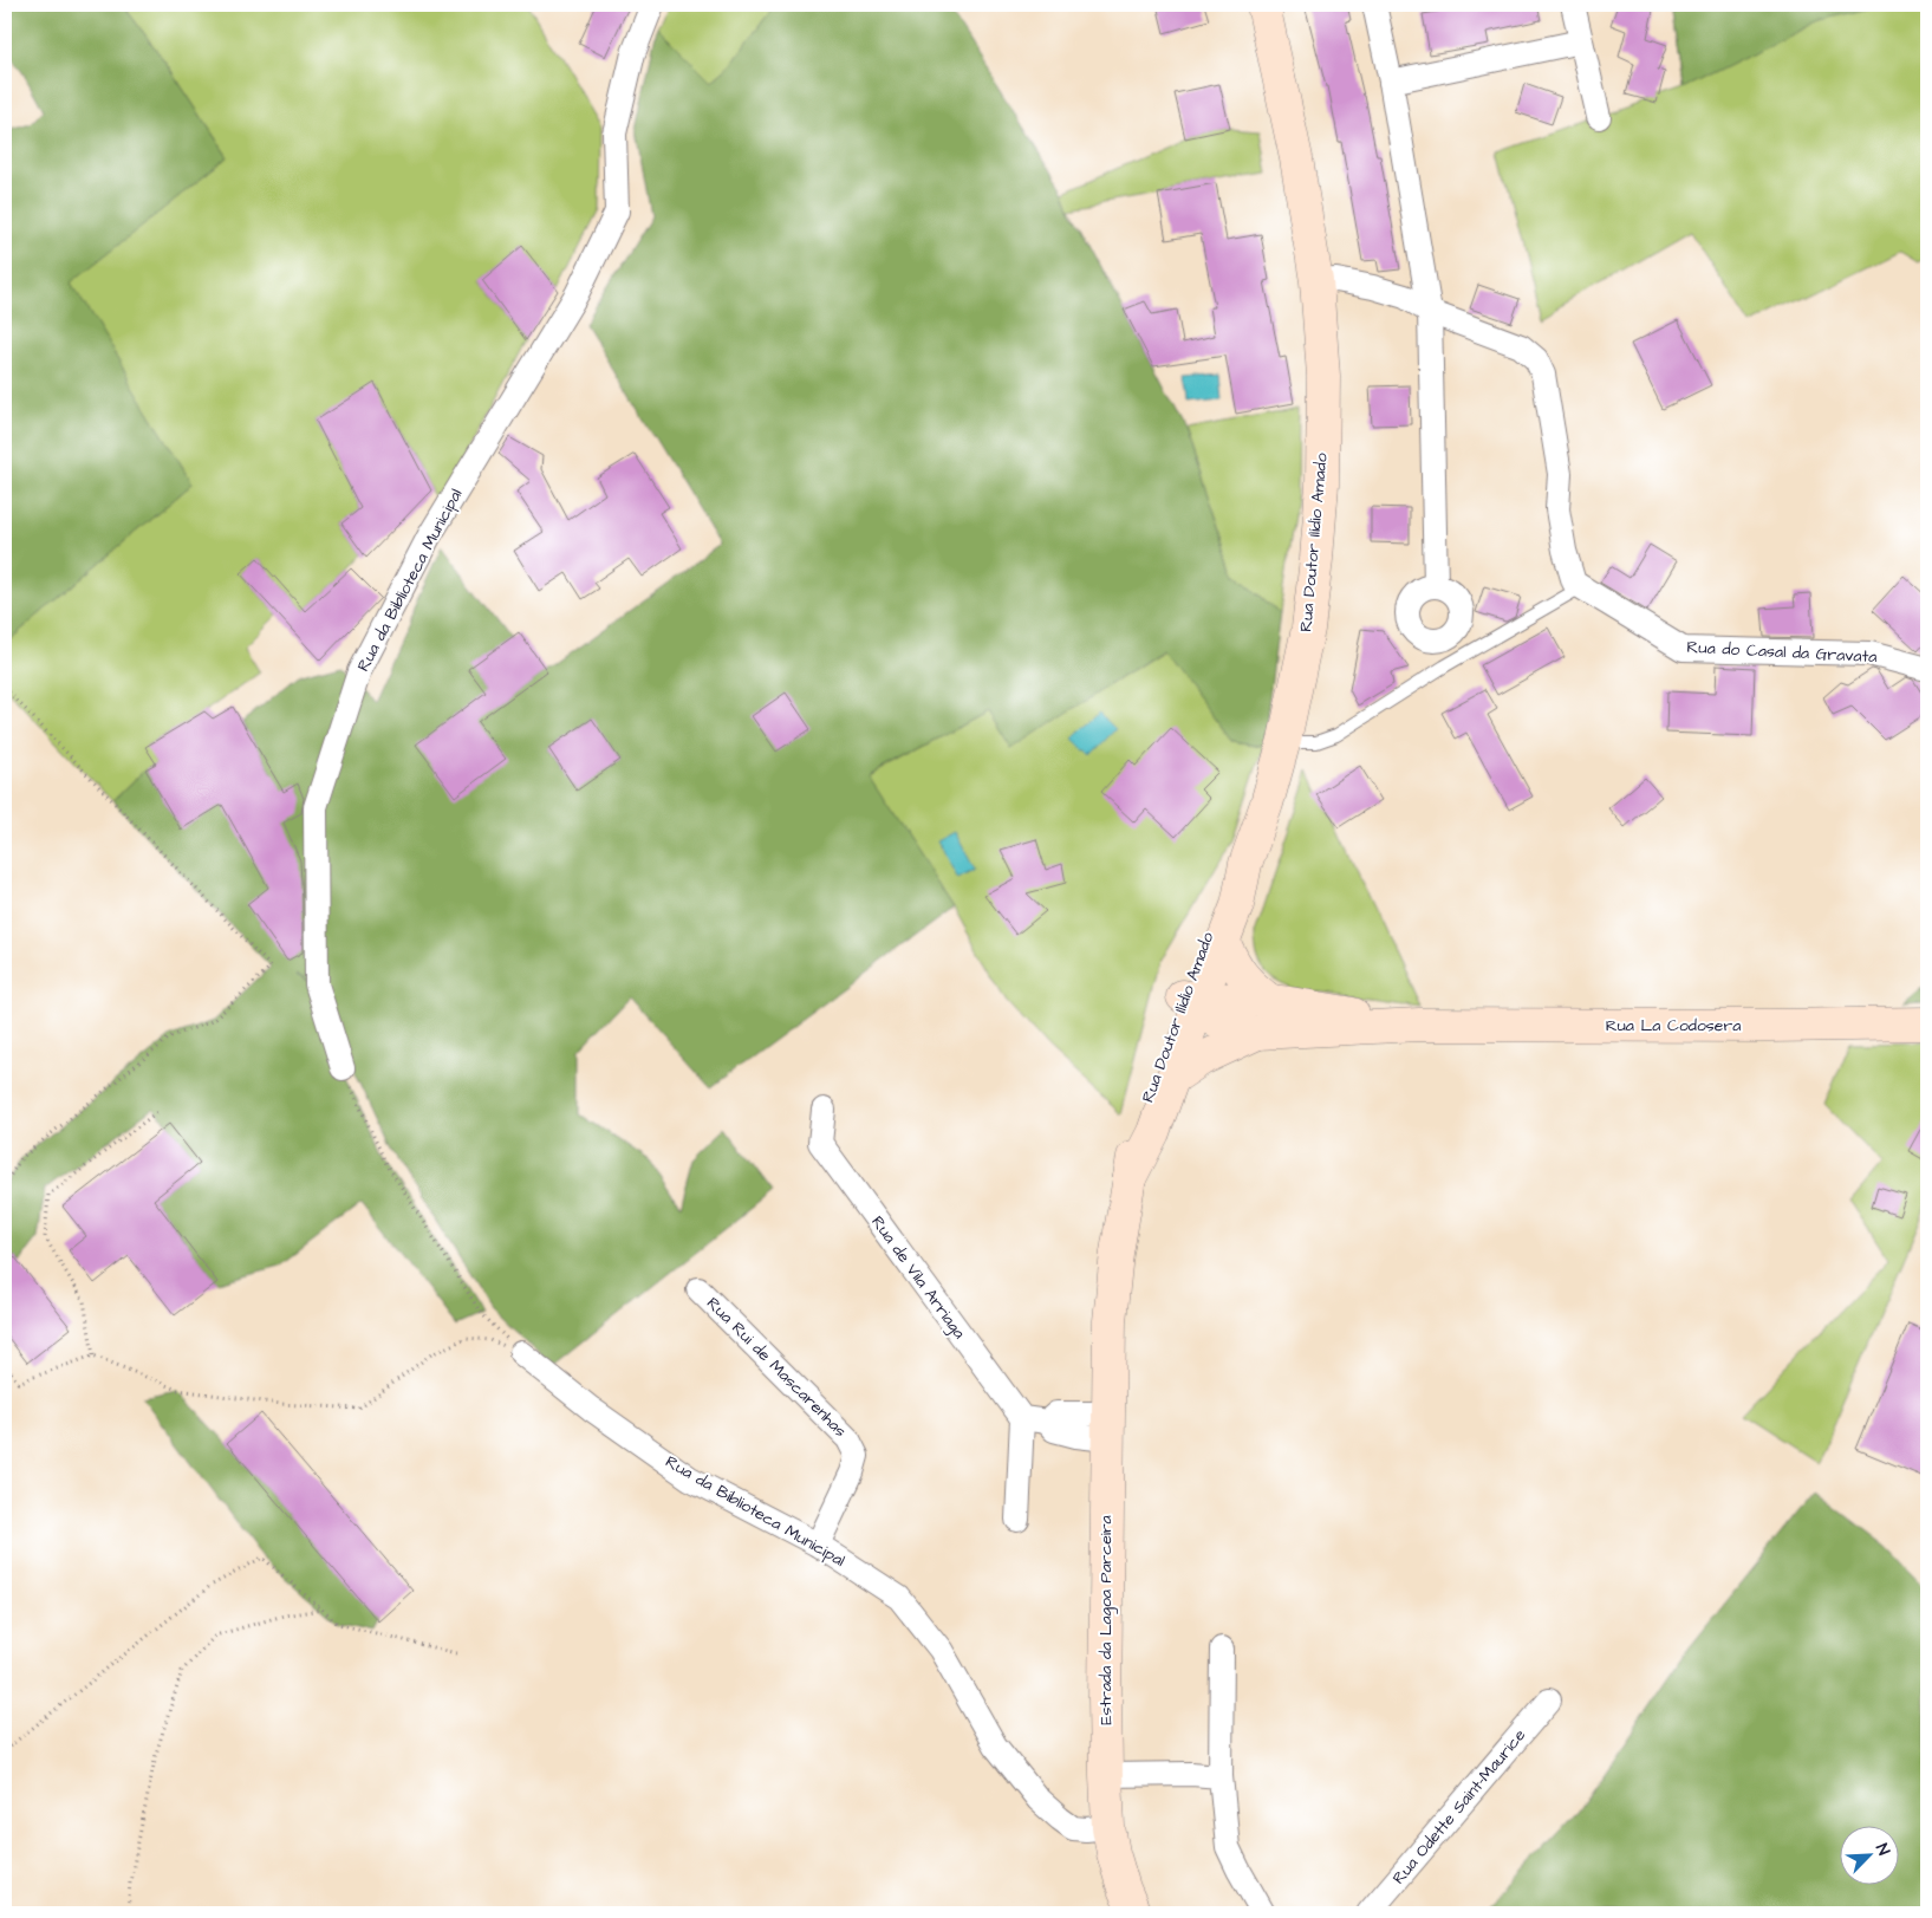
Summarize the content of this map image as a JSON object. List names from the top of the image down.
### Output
{
  "streets": {
    "street": [
      "Rua Doutor Ilídio Amado",
      "Rua da Biblioteca Municipal",
      "Rua do Casal da Gravata",
      "Rua La Codosera",
      "Rua de Vila Arriaga",
      "Rua Rui de Mascarenhas",
      "Estrada da Lagoa Parceira",
      "Rua Odette Saint-Maurice"
    ]
  },
  "crossings": [
    ["Rua Doutor Ilídio Amado", "Estrada da Lagoa Parceira"],
    ["Rua da Biblioteca Municipal", "Rua Rui de Mascarenhas"],
    ["Rua da Biblioteca Municipal", "Estrada da Lagoa Parceira"]
  ],
  "north": "top right"
}
